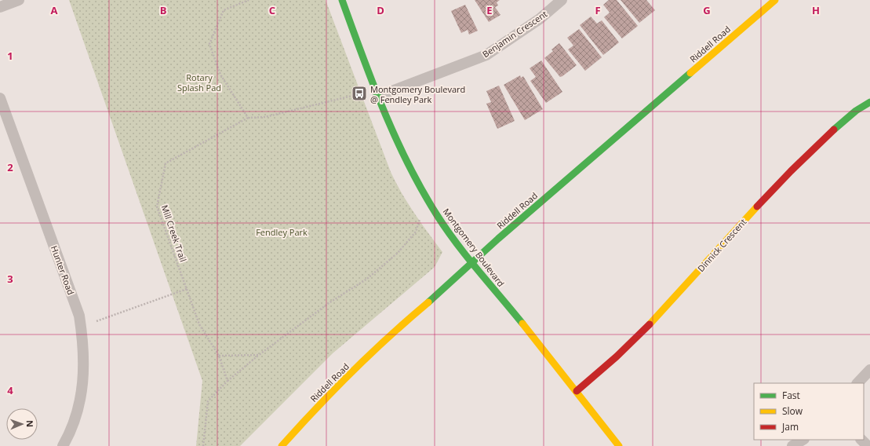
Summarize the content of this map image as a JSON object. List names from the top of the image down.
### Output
{
  "streets": {
    "street": [
      "Benjamin Crescent",
      "Riddell Road",
      "Dinnick Crescent",
      "Montgomery Boulevard",
      "Hunter Road"
    ],
    "path": ["Mill Creek Trail"]
  },
  "crossings": [
    ["Benjamin Crescent", "Montgomery Boulevard"],
    ["Riddell Road", "Montgomery Boulevard"],
    ["Dinnick Crescent", "Montgomery Boulevard"]
  ],
  "parks": ["Rotary Splash Pad", "Fendley Park"],
  "places": {
    "bus stop": ["Montgomery Boulevard @ Fendley Park"]
  },
  "legend": ["Fast", "Slow", "Jam"],
  "north": "right",
  "grid": {
    "columns": [
      "A",
      "B",
      "C",
      "D",
      "E",
      "F",
      "G",
      "H"
    ],
    "rows": [
      "1",
      "2",
      "3",
      "4"
    ]
  }
}
